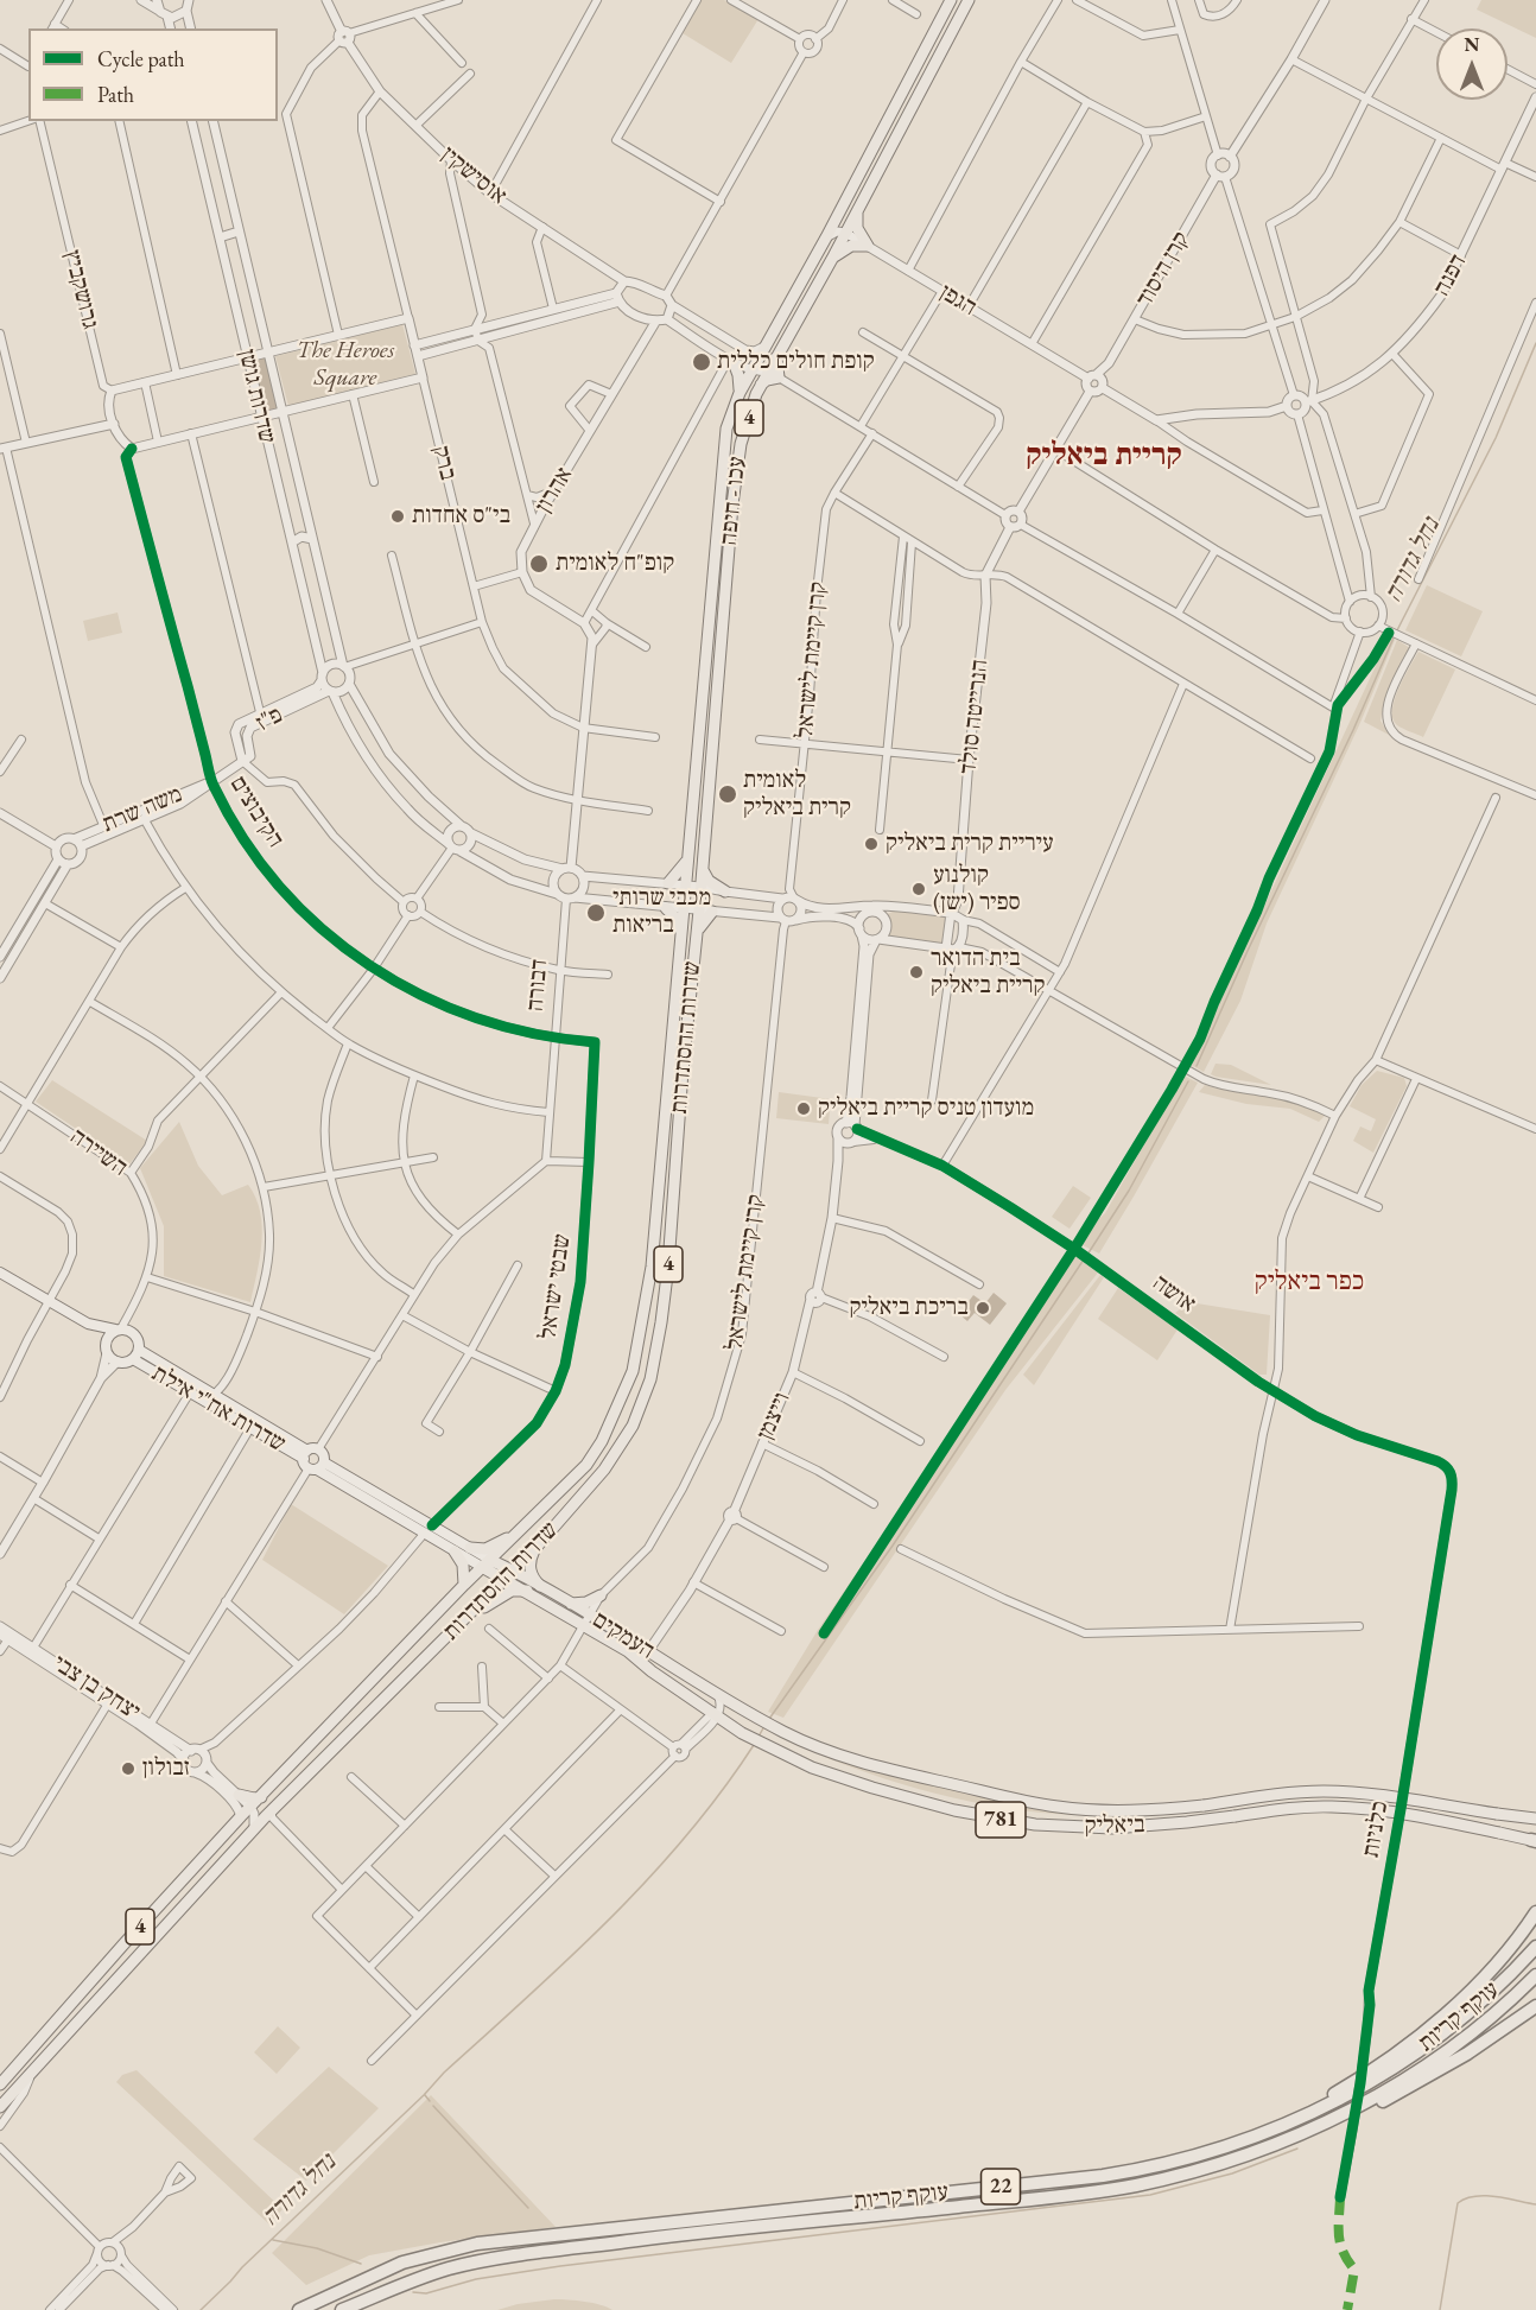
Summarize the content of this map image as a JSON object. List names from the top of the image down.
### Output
{
  "streets": {
    "highway": ["עוקף קריות", "22"],
    "main road": [
      "4",
      "עכו - חיפה",
      "שדרות ההסתדרות",
      "שדרות אח\"י אילת",
      "העמקים",
      "781",
      "ביאליק"
    ],
    "street": [
      "אוסישקין",
      "קרן היסוד",
      "דפנה",
      "גרושקביץ",
      "הגפן",
      "שדרות גושן",
      "ברק",
      "אהרון",
      "קרן קיימת לישראל",
      "הנרייטה סולד",
      "פ\"ז",
      "משה שרת",
      "הקיבוצים",
      "דבורה",
      "השיירה",
      "שבטי ישראל",
      "אושה",
      "וייצמן",
      "יצחק בן צבי",
      "כלניות"
    ]
  },
  "crossings": [
    ["אוסישקין", "ברק"],
    ["קרן היסוד", "הגפן"],
    ["הגפן", "עכו - חיפה"],
    ["שדרות גושן", "פ\"ז"],
    ["4", "עכו - חיפה"],
    ["4", "שדרות ההסתדרות"],
    ["קרן קיימת לישראל", "העמקים"],
    ["פ\"ז", "משה שרת"],
    ["משה שרת", "הקיבוצים"],
    ["הקיבוצים", "דבורה"],
    ["הקיבוצים", "שבטי ישראל"],
    ["דבורה", "שבטי ישראל"],
    ["שדרות ההסתדרות", "שדרות אח\"י אילת"],
    ["שדרות ההסתדרות", "העמקים"],
    ["שדרות ההסתדרות", "יצחק בן צבי"],
    ["השיירה", "שדרות אח\"י אילת"],
    ["שבטי ישראל", "שדרות אח\"י אילת"],
    ["שבטי ישראל", "יצחק בן צבי"],
    ["אושה", "וייצמן"],
    ["אושה", "כלניות"],
    ["שדרות אח\"י אילת", "העמקים"],
    ["וייצמן", "העמקים"],
    ["העמקים", "ביאליק"]
  ],
  "districts": ["קריית ביאליק", "כפר ביאליק"],
  "water": ["נחל גדורה"],
  "parks": ["The Heroes Square"],
  "places": [
    "קופת חולים כללית",
    "בי\"ס אחדות",
    "קופ\"ח לאומית",
    "לאומית קרית ביאליק",
    "עיריית קרית ביאליק",
    "קולנוע ספיר (ישן)",
    "מכבי שרותי בריאות",
    "בית הדואר קריית ביאליק",
    "מועדון טניס קריית ביאליק",
    "בריכת ביאליק",
    "זבולון"
  ],
  "legend": ["Cycle path", "Path"],
  "north": "top"
}
